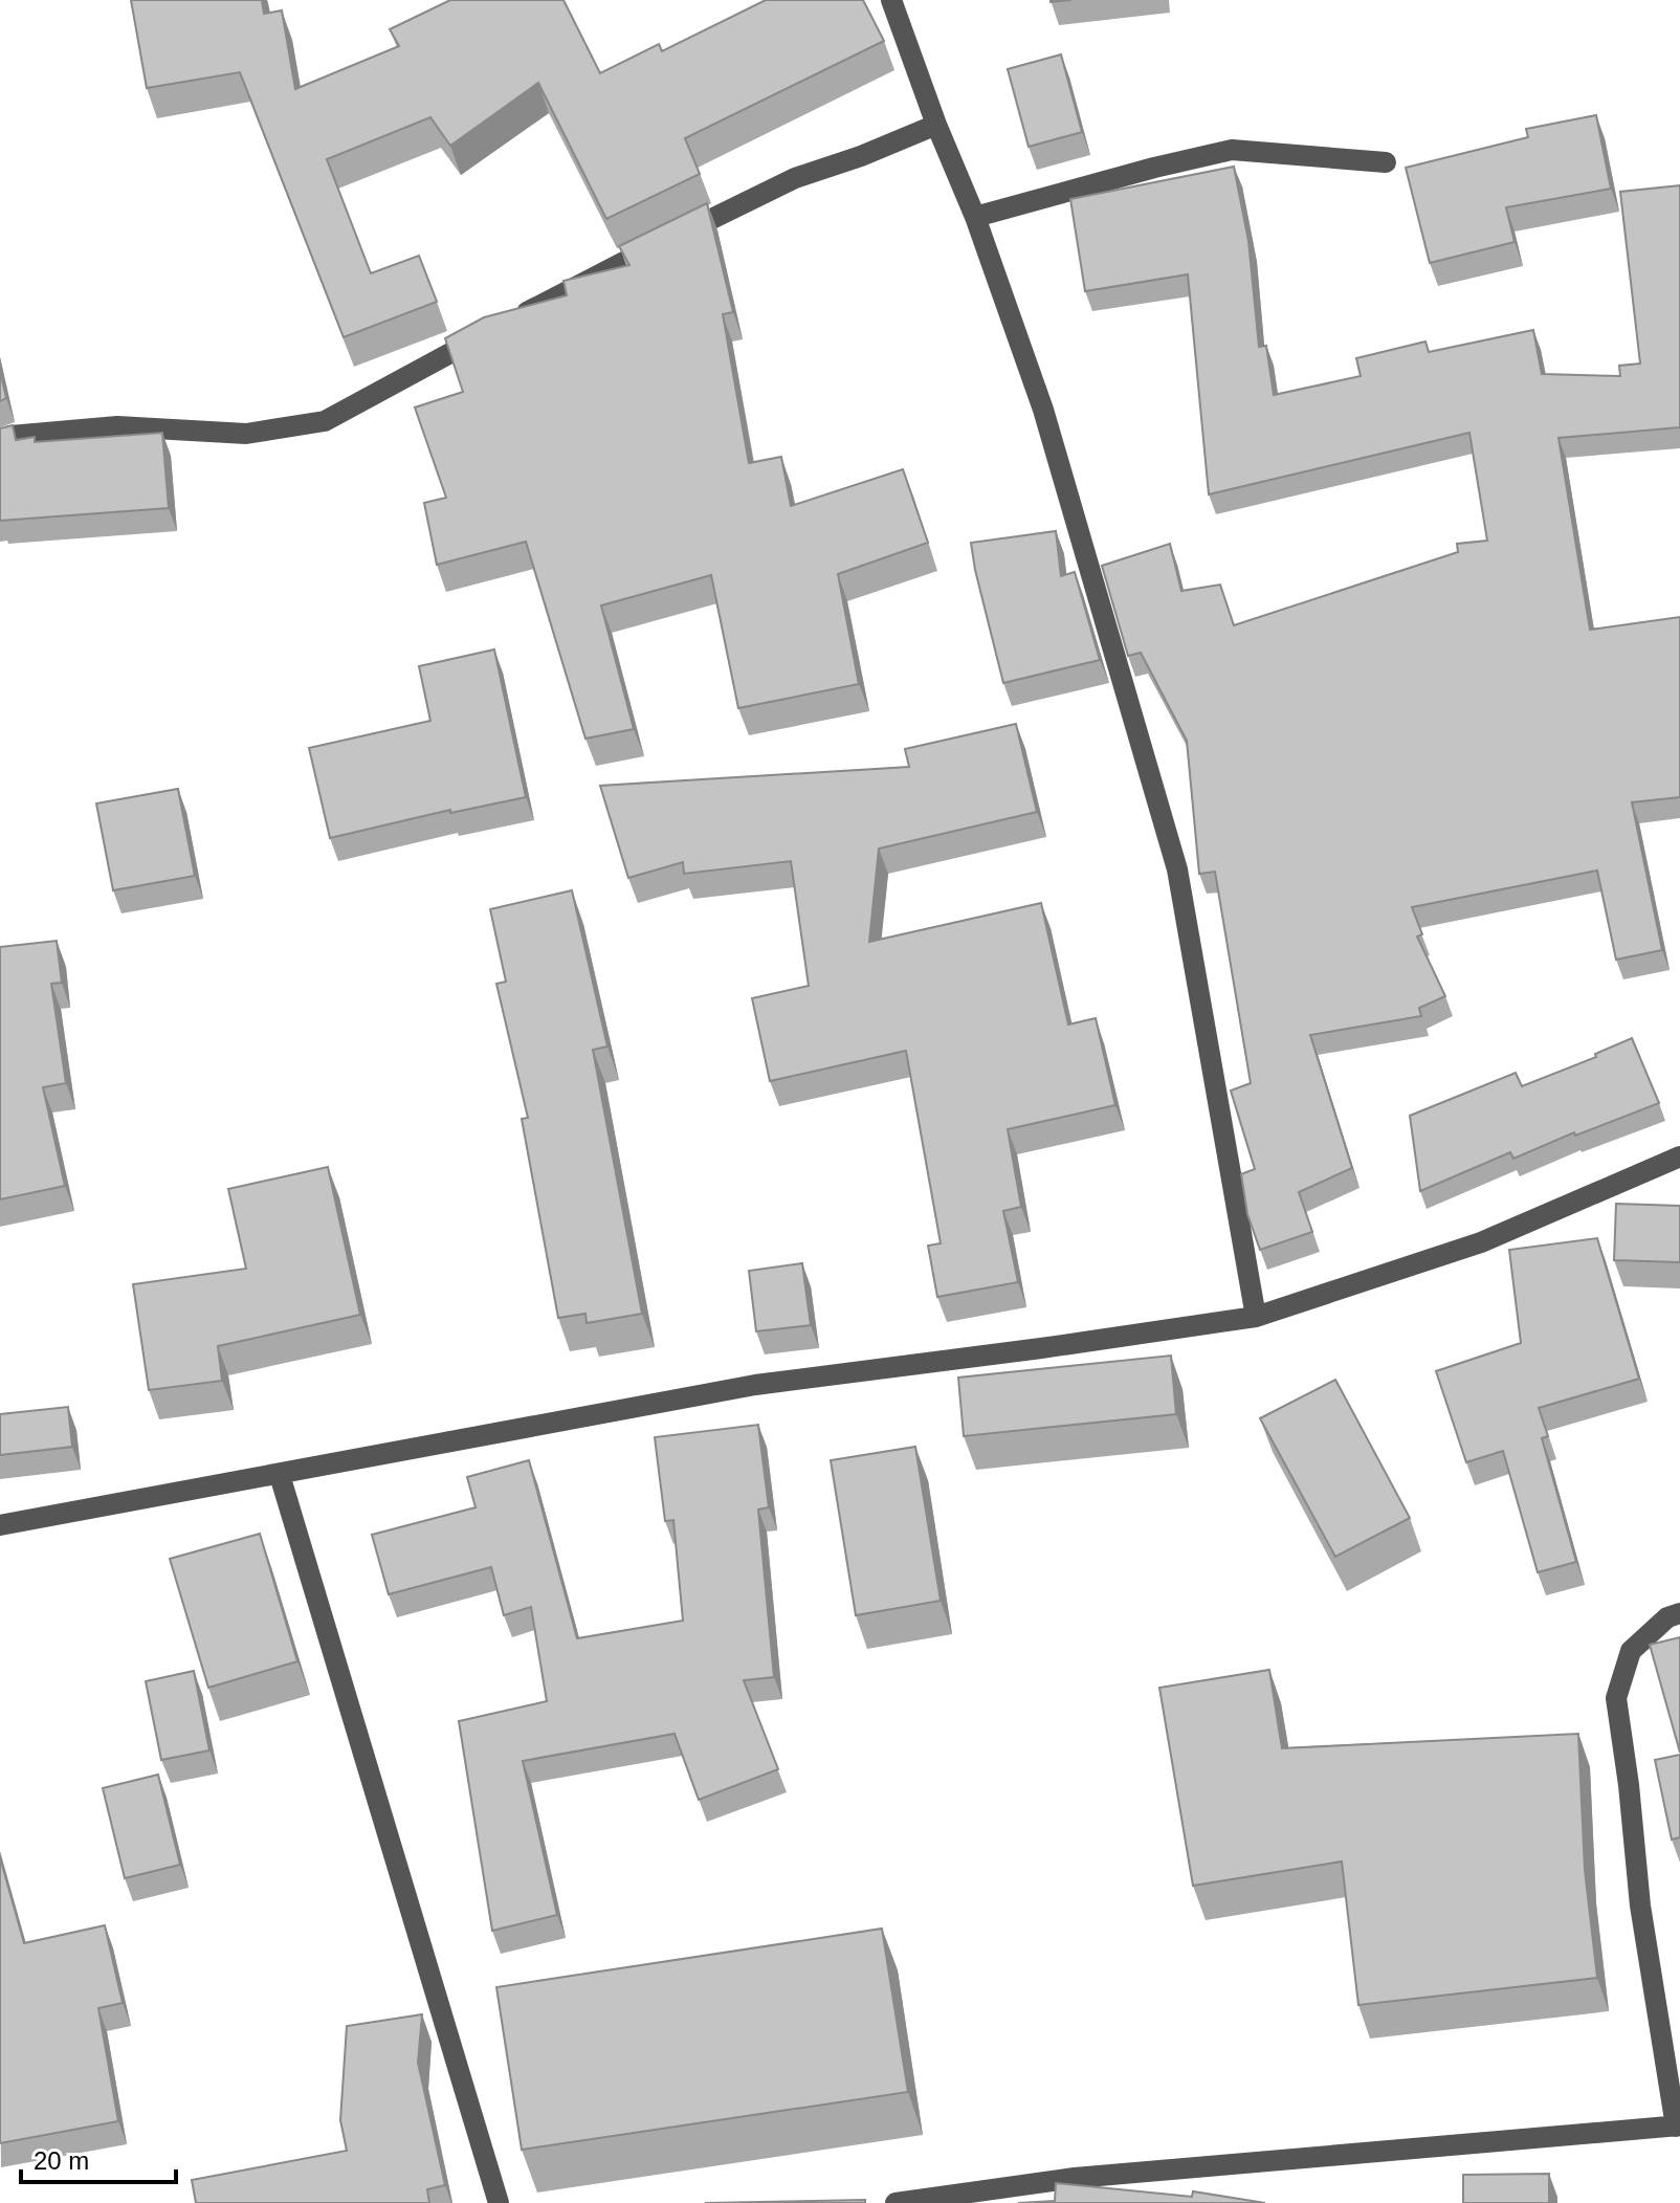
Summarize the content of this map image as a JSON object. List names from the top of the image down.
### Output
{
  "scale_bar": "20 m"
}
